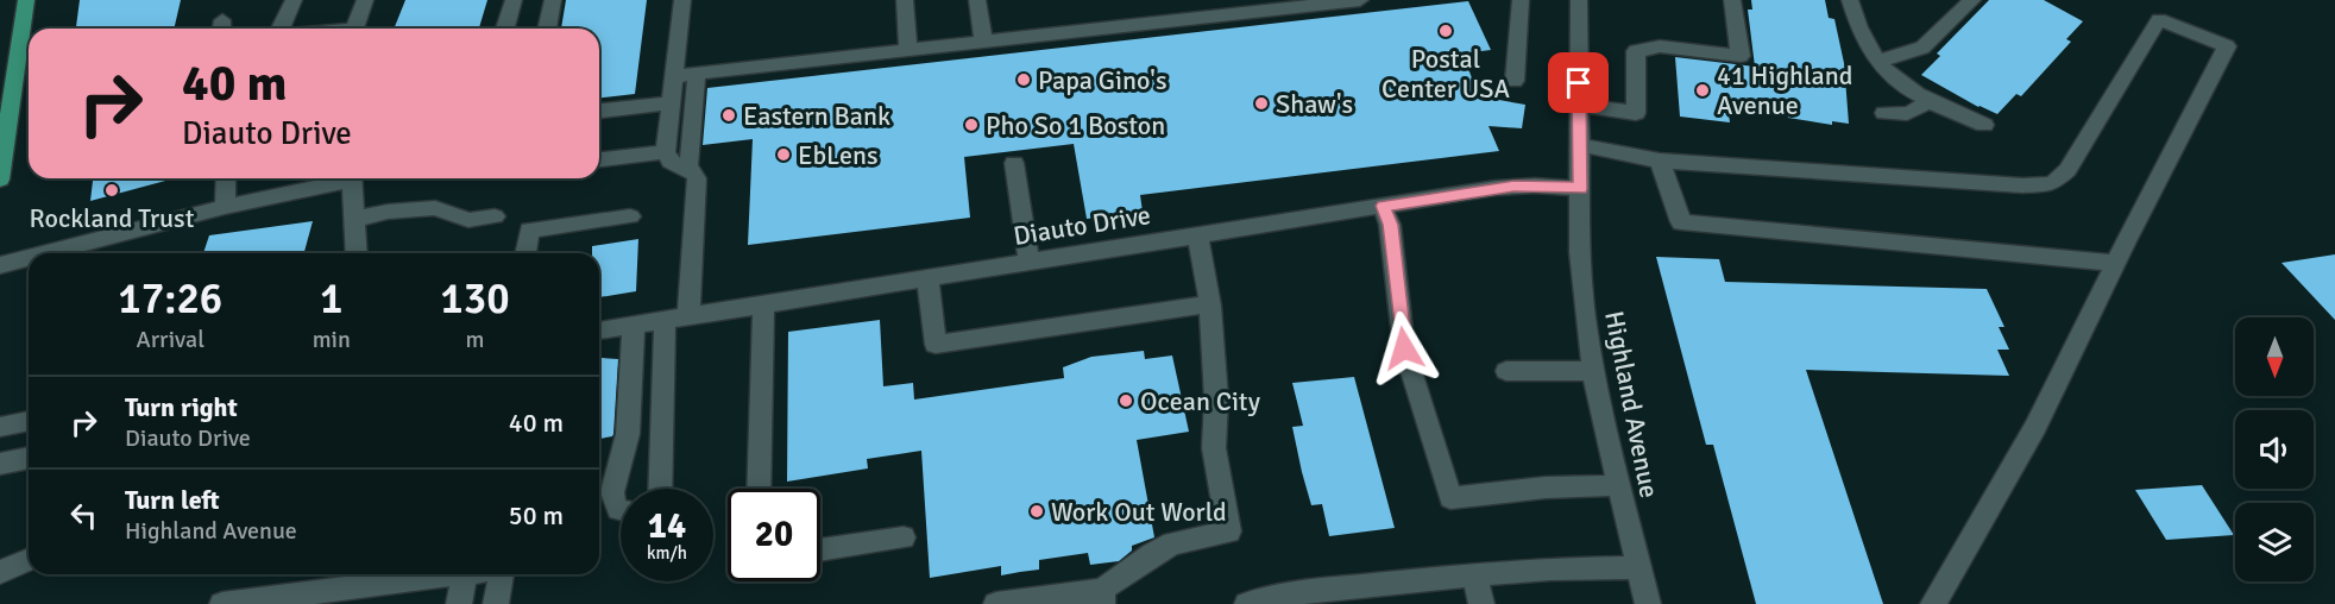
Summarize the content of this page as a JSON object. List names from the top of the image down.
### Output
{
  "streets": {
    "street": ["Diauto Drive", "Highland Avenue"]
  },
  "crossings": [
    ["Diauto Drive", "Highland Avenue"]
  ],
  "places": [
    "Postal Center USA",
    "Papa Gino's",
    "41 Highland Avenue",
    "Shaw's",
    "Eastern Bank",
    "Pho So 1 Boston",
    "EbLens",
    "Rockland Trust",
    "Ocean City",
    "Work Out World"
  ],
  "north": "bottom",
  "page": {
    "turn": ["40 m", "Diauto Drive"],
    "eta": [
      "17:26",
      "Arrival",
      "1",
      "min",
      "130",
      "m"
    ],
    "list": [
      {
        "name": "Turn right",
        "note": "Diauto Drive",
        "value": "40 m"
      },
      {
        "name": "Turn left",
        "note": "Highland Avenue",
        "value": "50 m"
      }
    ],
    "speed": "14 km/h",
    "limit": "20"
  }
}
